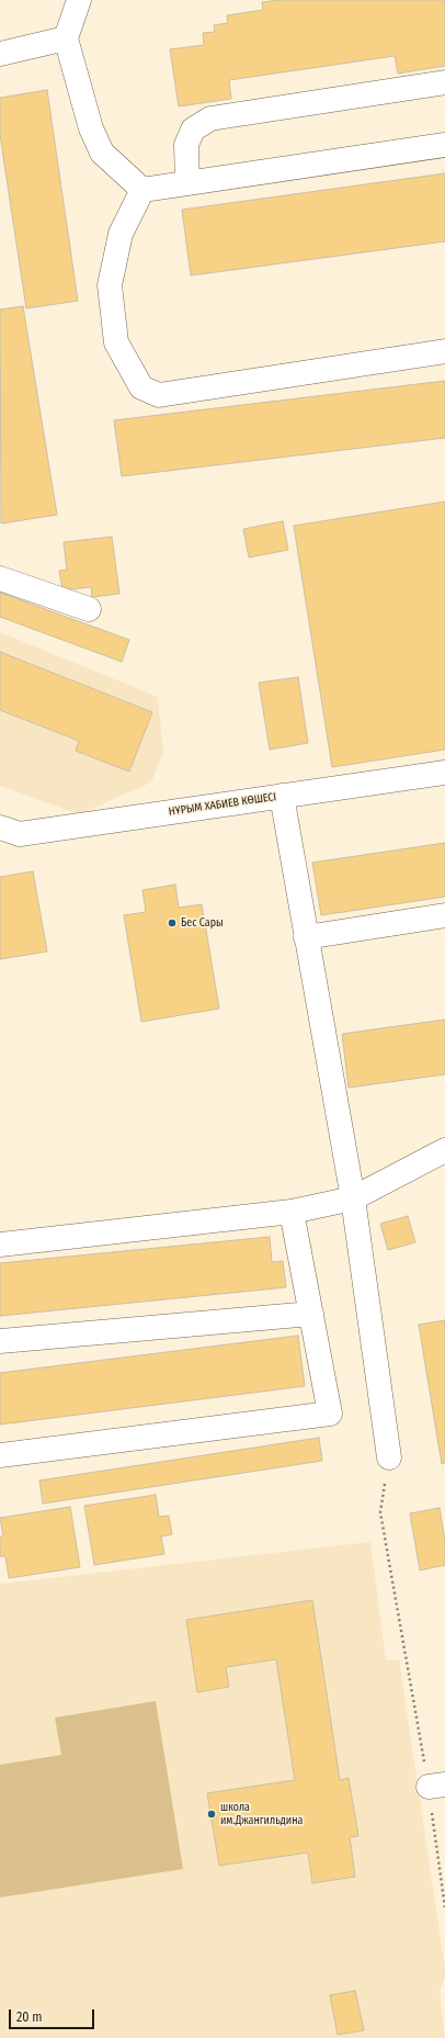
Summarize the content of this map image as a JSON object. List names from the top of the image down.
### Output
{
  "streets": {
    "street": ["НҰРЫМ ХАБИЕВ КӨШЕСІ"]
  },
  "places": ["Бес Сары", "школа им.Джангильдина"],
  "scale_bar": "20 m"
}
